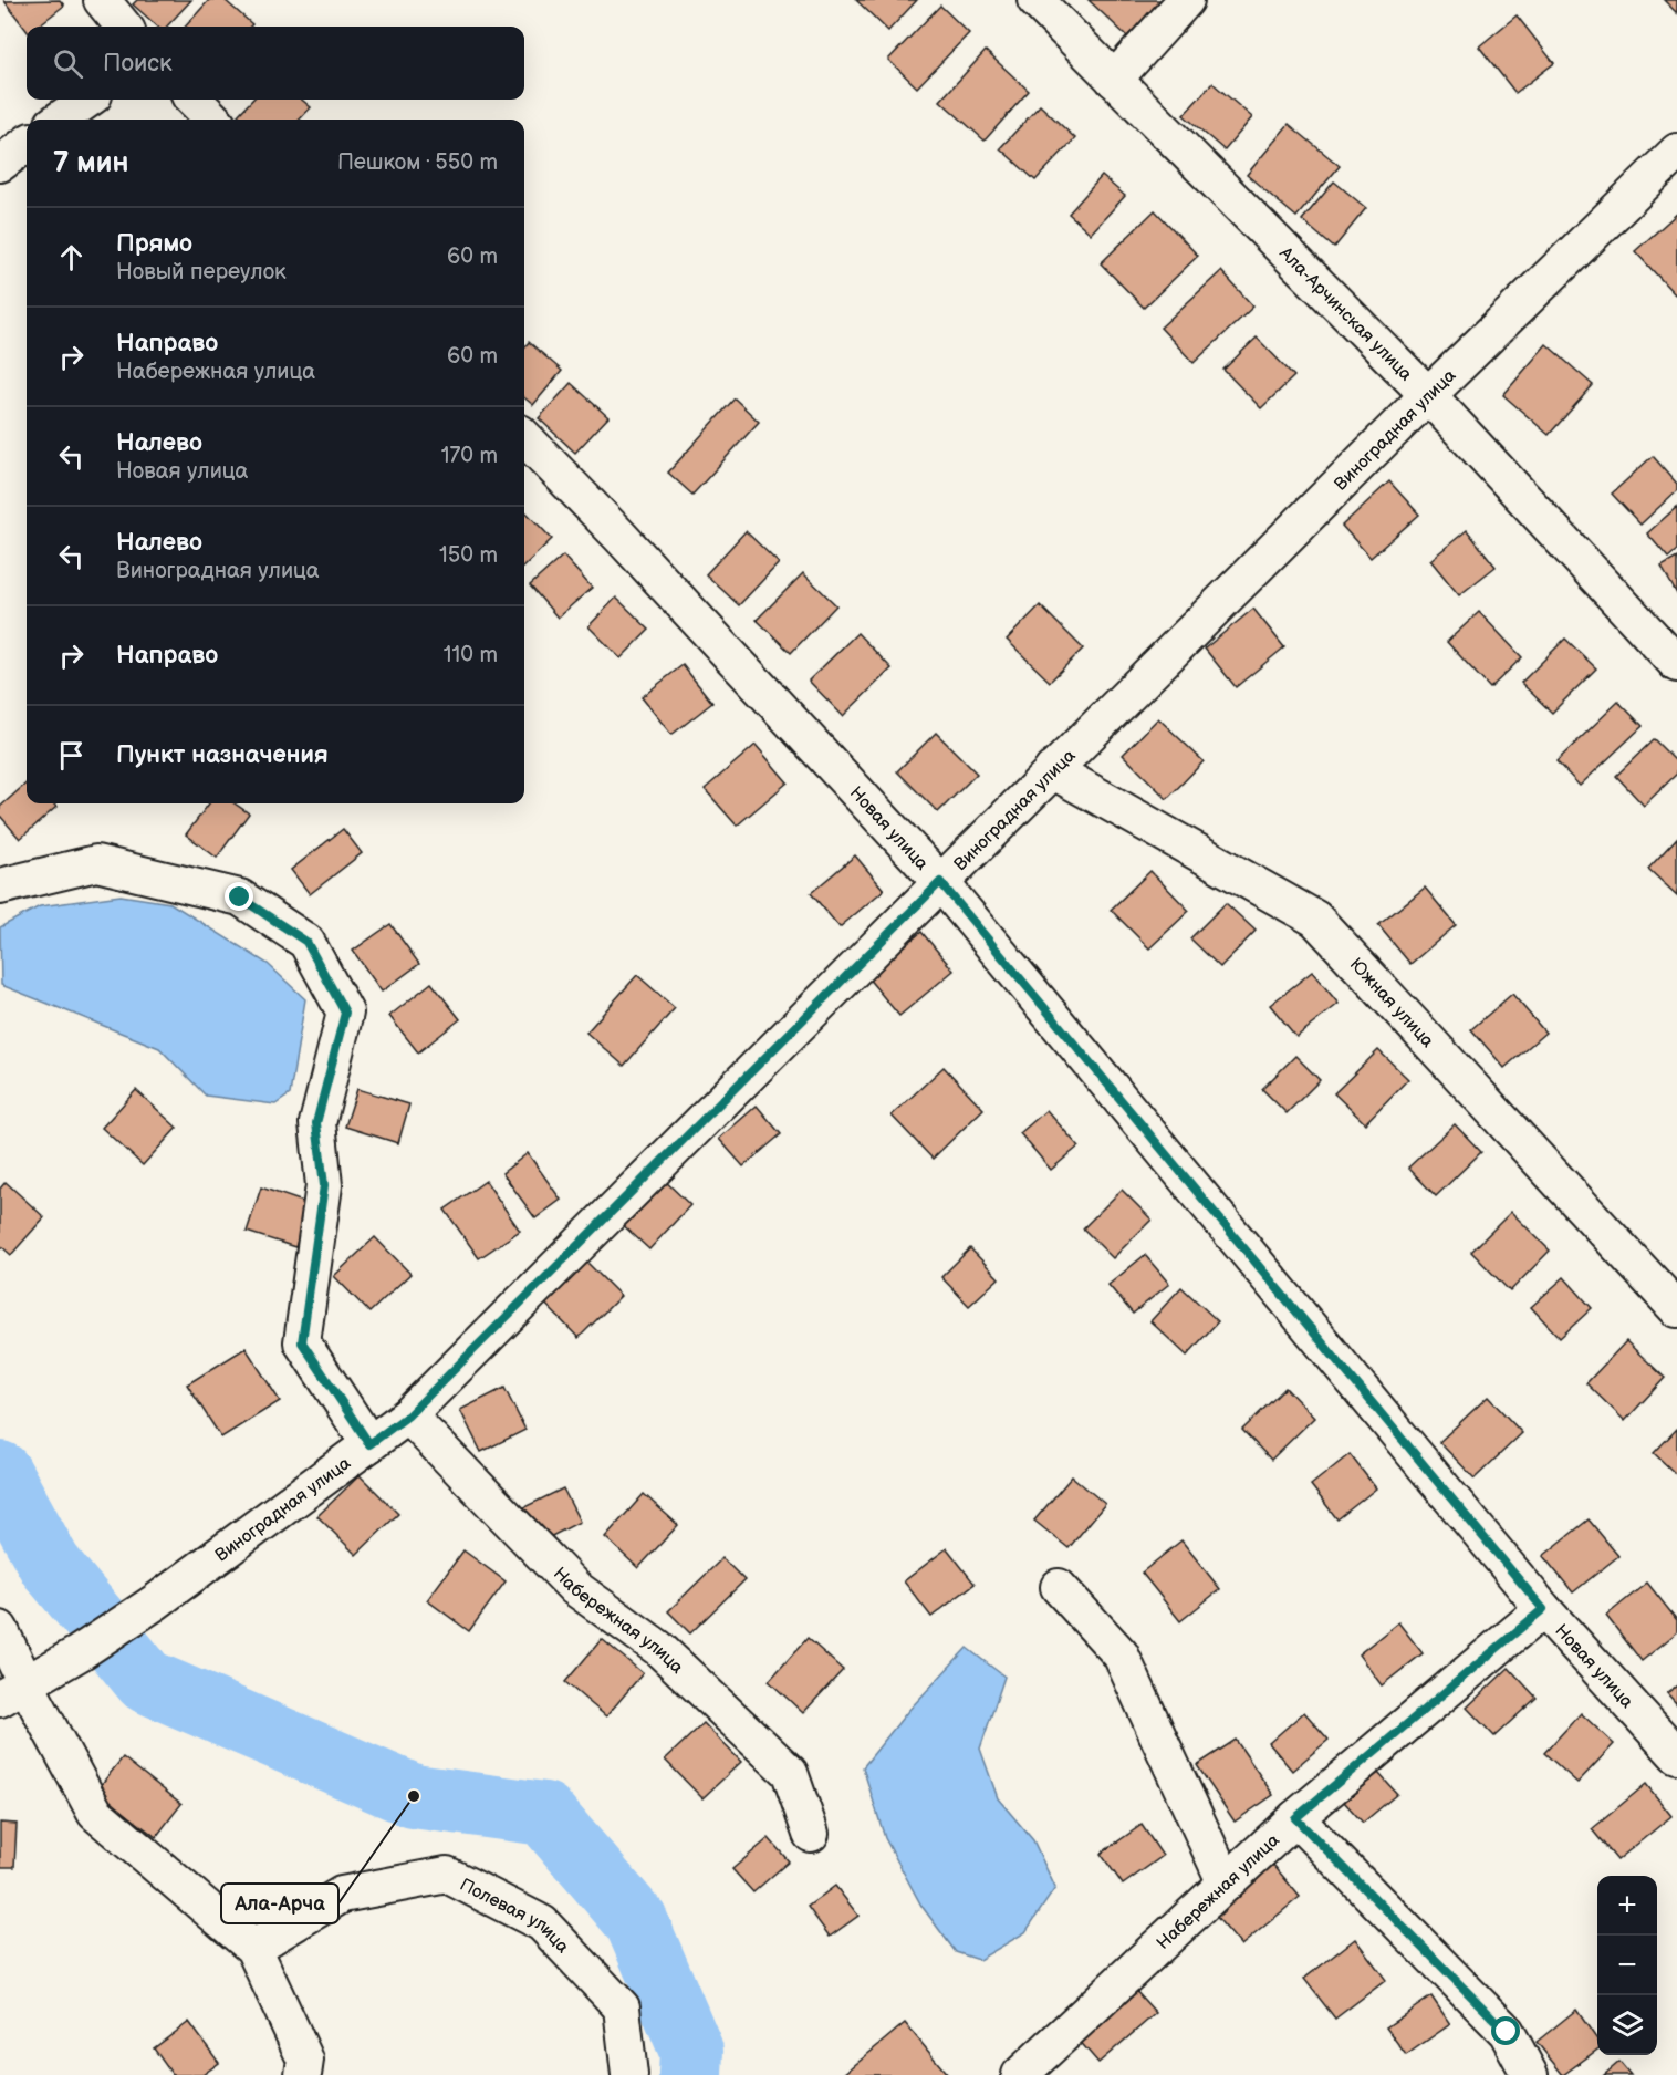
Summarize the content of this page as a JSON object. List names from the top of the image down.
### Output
{
  "streets": {
    "street": [
      "Ала-Арчинская улица",
      "Виноградная улица",
      "Новая улица",
      "Южная улица",
      "Набережная улица",
      "Полевая улица"
    ]
  },
  "crossings": [
    ["Ала-Арчинская улица", "Виноградная улица"],
    ["Виноградная улица", "Новая улица"],
    ["Виноградная улица", "Южная улица"],
    ["Виноградная улица", "Набережная улица"],
    ["Новая улица", "Набережная улица"]
  ],
  "places": ["Ала-Арча"],
  "page": {
    "search": "Поиск",
    "heading": ["7 мин", "Пешком · 550 m"],
    "list": [
      ["Прямо", "Новый переулок", "60 m"],
      ["Направо", "Набережная улица", "60 m"],
      ["Налево", "Новая улица", "170 m"],
      ["Налево", "Виноградная улица", "150 m"],
      ["Направо", "110 m"],
      "Пункт назначения"
    ],
    "map_buttons": ["+", "−"]
  }
}
